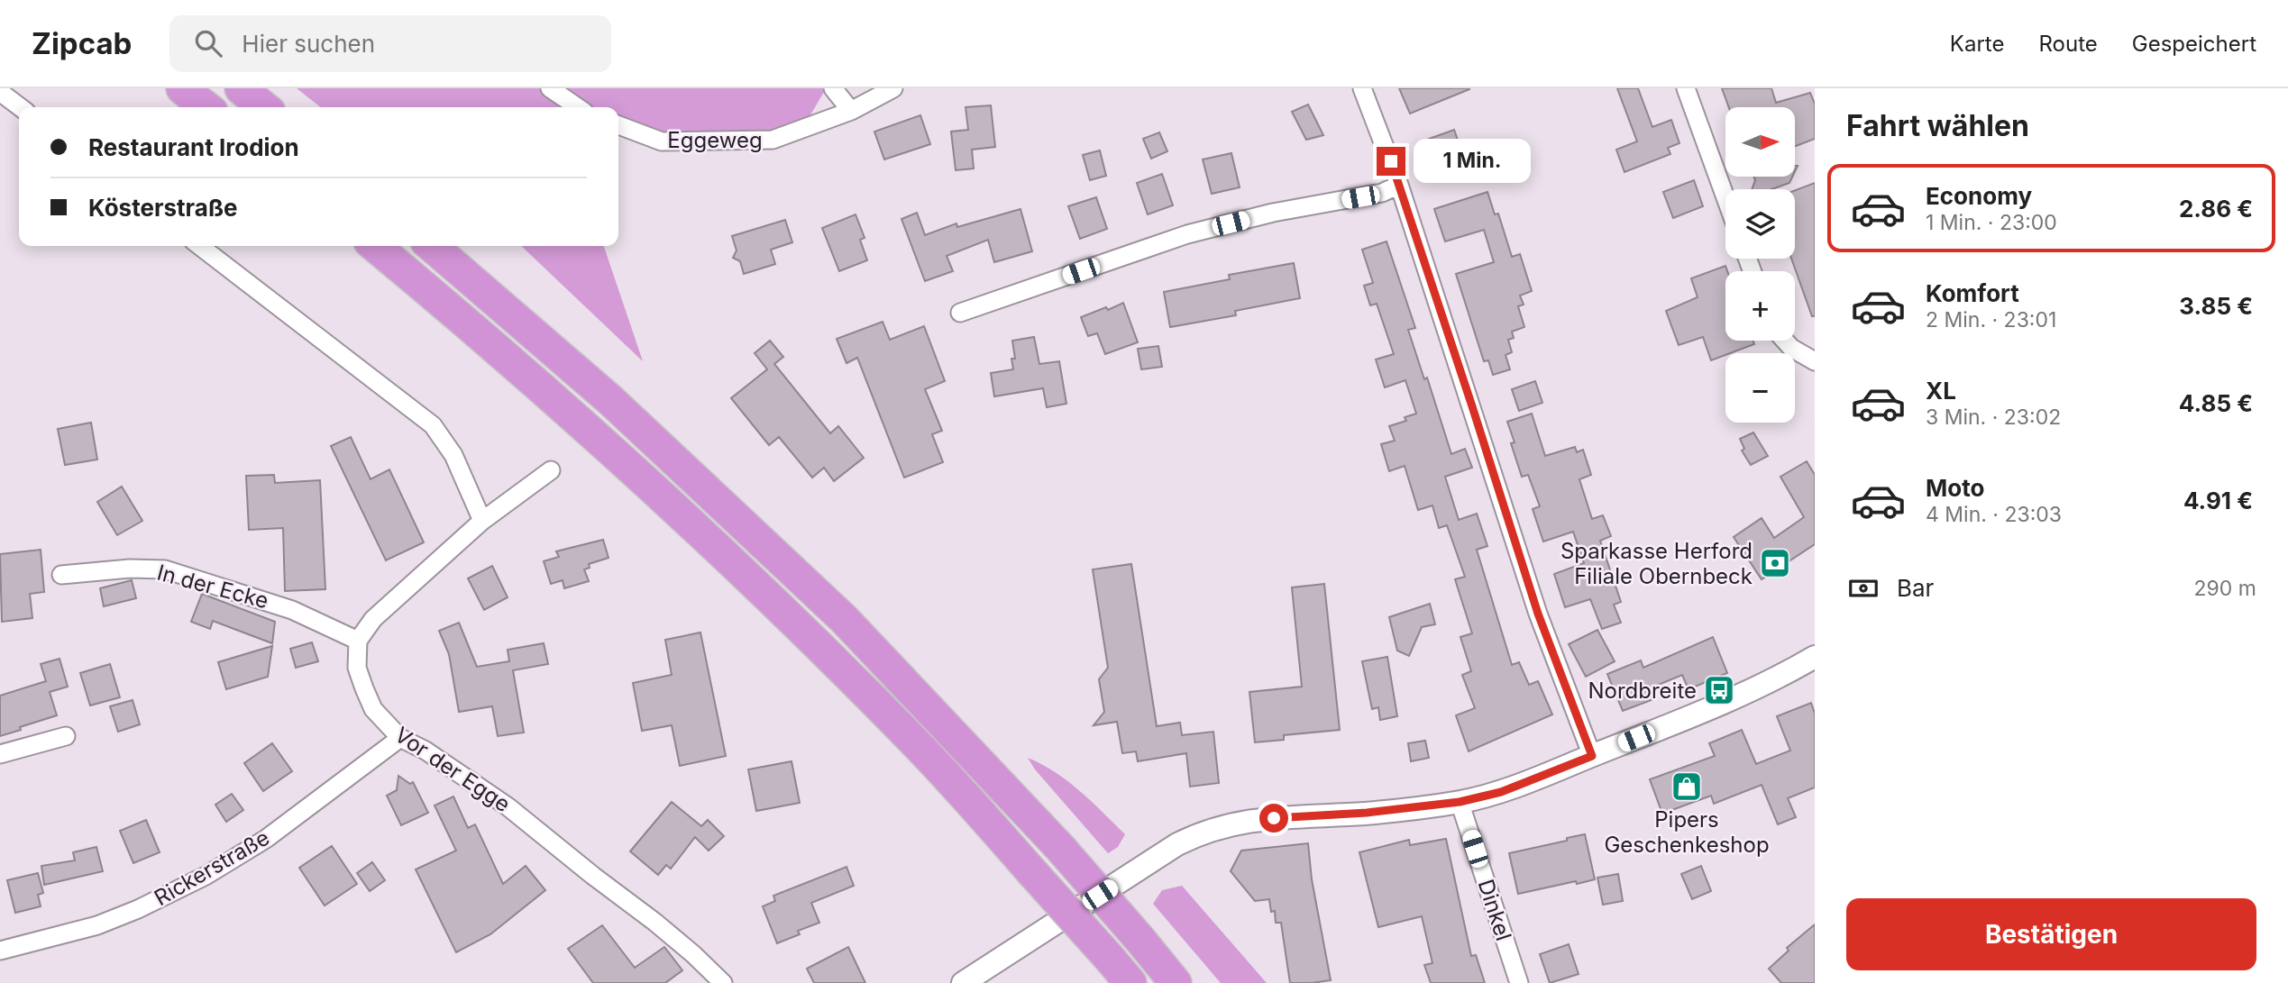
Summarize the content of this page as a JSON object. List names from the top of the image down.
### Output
{
  "streets": {
    "street": [
      "Eggeweg",
      "In der Ecke",
      "Vor der Egge",
      "Rickerstraße",
      "Dinkel"
    ]
  },
  "crossings": [
    ["In der Ecke", "Vor der Egge"],
    ["Vor der Egge", "Rickerstraße"]
  ],
  "places": {
    "bank": ["Sparkasse Herford Filiale Obernbeck"],
    "bus stop": ["Nordbreite"],
    "shop": ["Pipers Geschenkeshop"]
  },
  "north": "right",
  "page": {
    "header": "Zipcab",
    "search": "Hier suchen",
    "nav": ["Karte", "Route", "Gespeichert"],
    "heading": "Fahrt wählen",
    "map_buttons": ["+", "−"],
    "banner": ["Restaurant Irodion", "Kösterstraße"],
    "bubble": "1 Min.",
    "list": [
      {
        "name": "Economy",
        "note": "1 Min. · 23:00",
        "value": "2.86 €"
      },
      {
        "name": "Komfort",
        "note": "2 Min. · 23:01",
        "value": "3.85 €"
      },
      {
        "name": "XL",
        "note": "3 Min. · 23:02",
        "value": "4.85 €"
      },
      {
        "name": "Moto",
        "note": "4 Min. · 23:03",
        "value": "4.91 €"
      }
    ],
    "pay": ["Bar", "290 m"],
    "buttons": "Bestätigen"
  }
}
